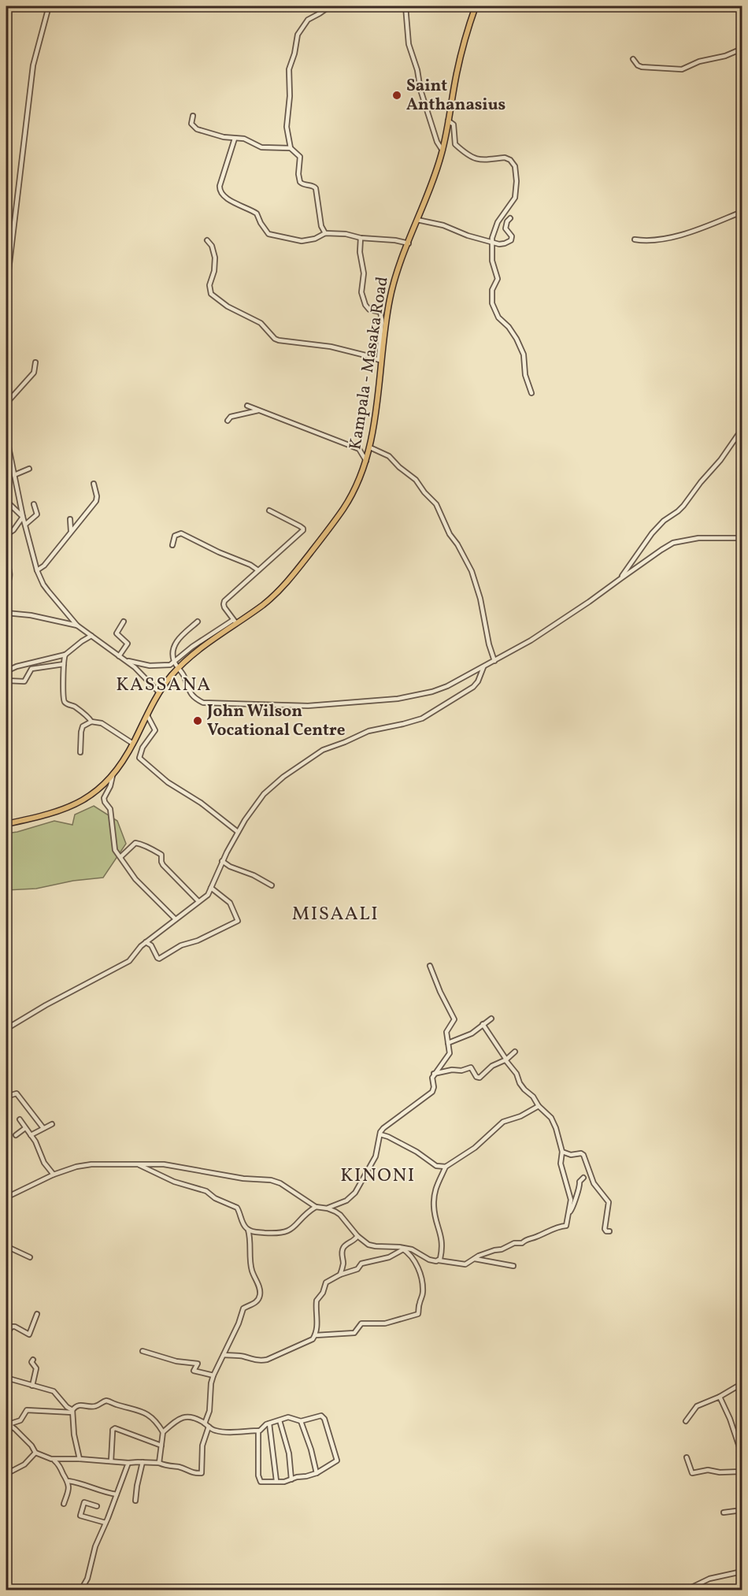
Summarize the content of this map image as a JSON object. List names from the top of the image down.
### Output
{
  "streets": {
    "main road": ["Kampala - Masaka Road"]
  },
  "districts": ["KASSANA", "MISAALI", "KINONI"],
  "places": ["Saint Anthanasius", "John Wilson Vocational Centre"]
}
